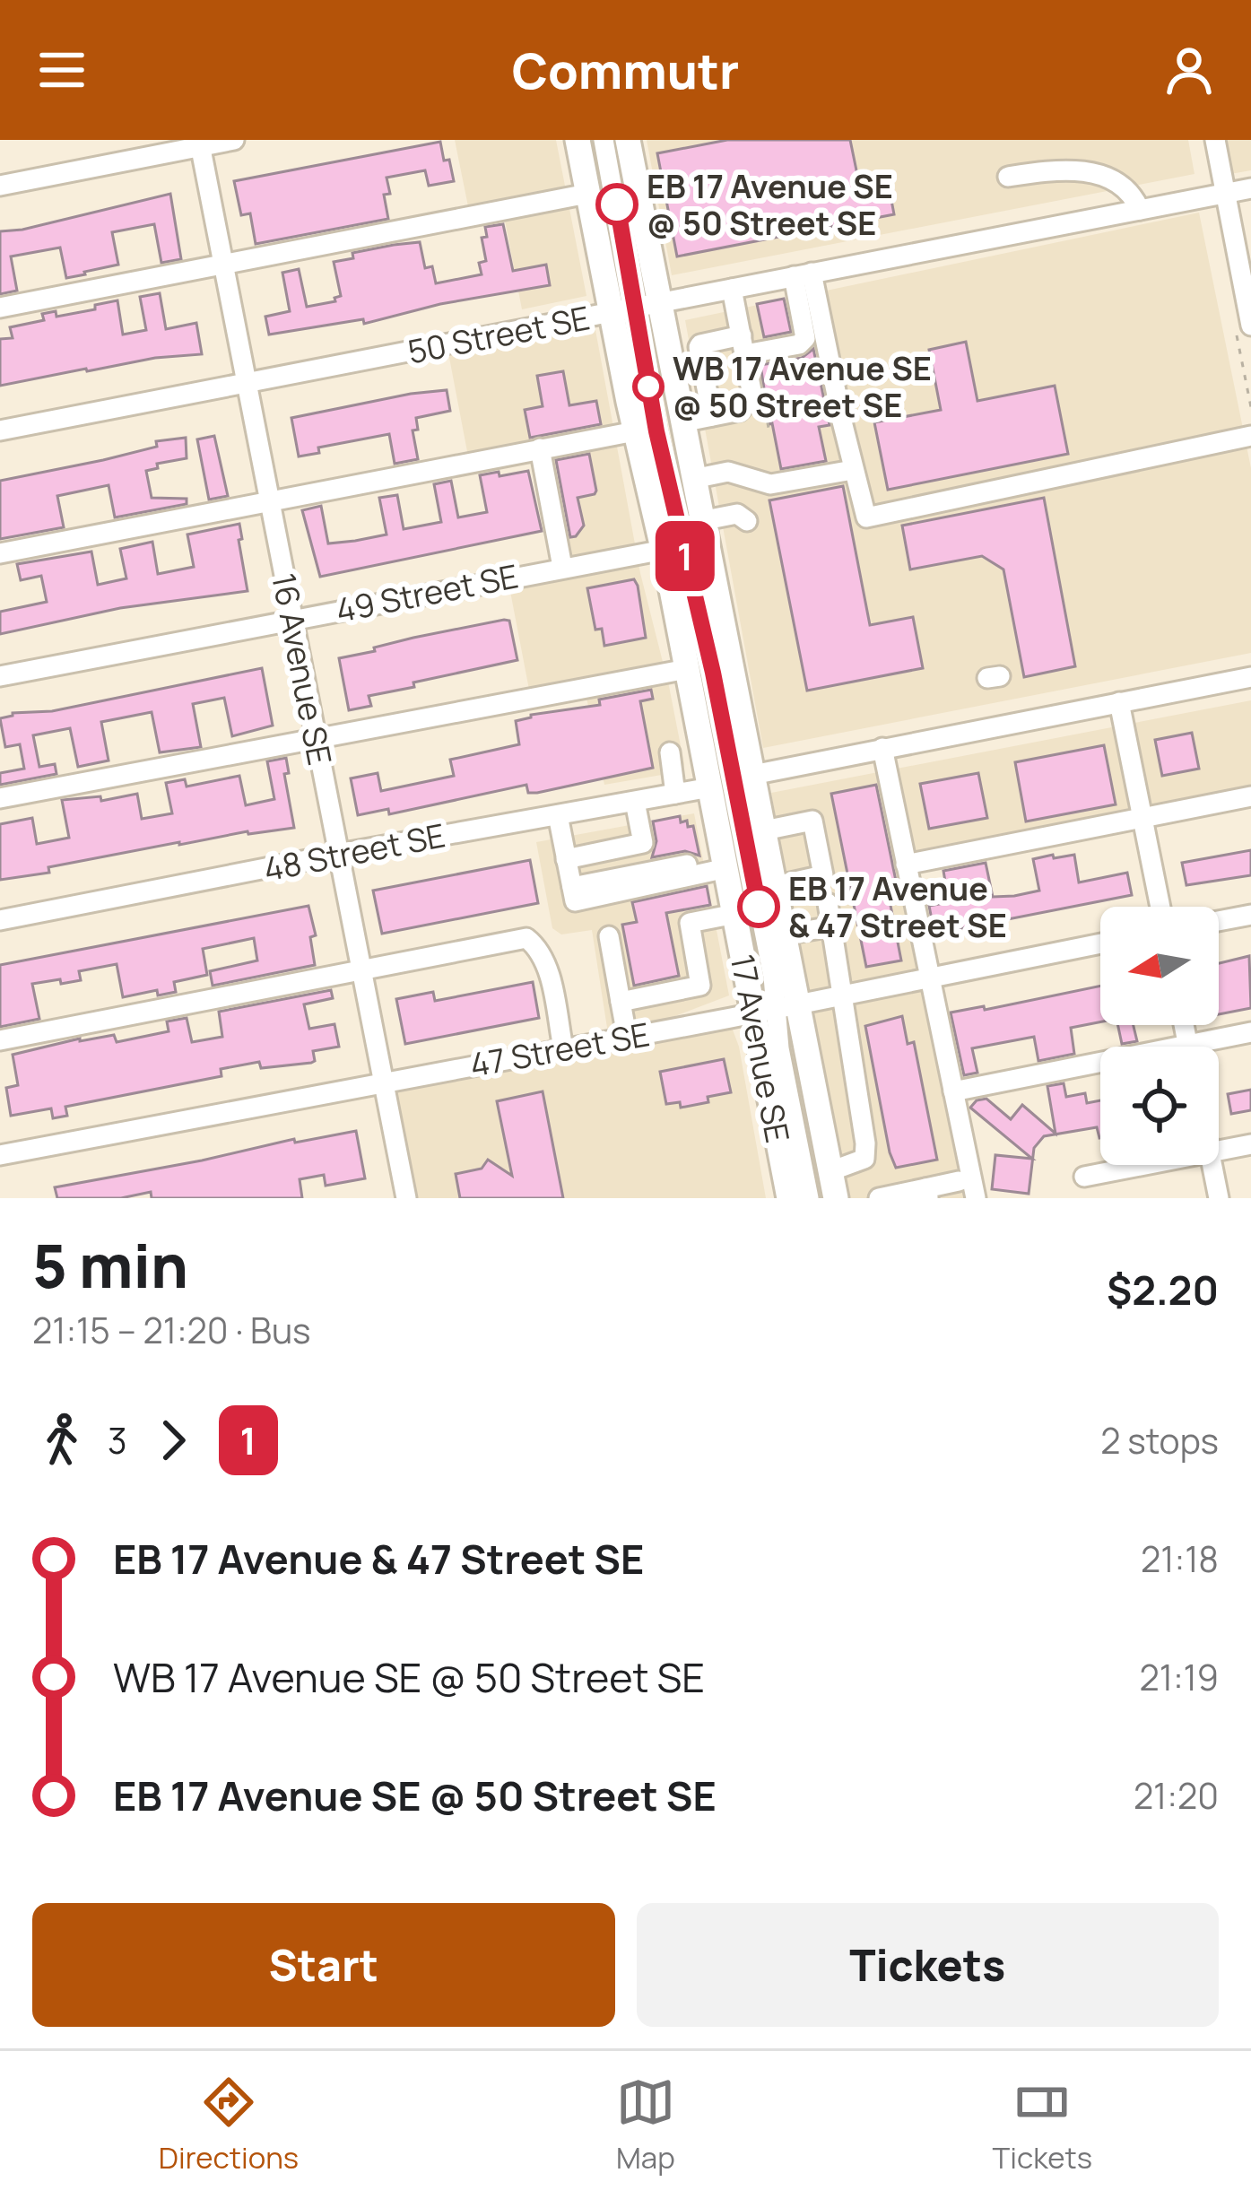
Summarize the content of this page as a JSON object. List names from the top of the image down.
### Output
{
  "streets": {
    "main road": ["17 Avenue SE"],
    "street": [
      "50 Street SE",
      "49 Street SE",
      "16 Avenue SE",
      "48 Street SE",
      "47 Street SE"
    ]
  },
  "crossings": [
    ["50 Street SE", "16 Avenue SE"],
    ["50 Street SE", "17 Avenue SE"],
    ["49 Street SE", "16 Avenue SE"],
    ["49 Street SE", "17 Avenue SE"],
    ["16 Avenue SE", "48 Street SE"],
    ["16 Avenue SE", "47 Street SE"],
    ["48 Street SE", "17 Avenue SE"],
    ["17 Avenue SE", "47 Street SE"]
  ],
  "places": ["EB 17 Avenue SE @ 50 Street SE", "WB 17 Avenue SE @ 50 Street SE", "EB 17 Avenue & 47 Street SE"],
  "lines": ["bus line 1"],
  "north": "left",
  "page": {
    "header": "Commutr",
    "on_map": "1",
    "heading": ["5 min", "21:15 – 21:20 · Bus", "$2.20"],
    "legs": ["3", "1", "2 stops"],
    "list": [
      {
        "name": "EB 17 Avenue & 47 Street SE",
        "value": "21:18"
      },
      {
        "name": "WB 17 Avenue SE @ 50 Street SE",
        "value": "21:19"
      },
      {
        "name": "EB 17 Avenue SE @ 50 Street SE",
        "value": "21:20"
      }
    ],
    "buttons": ["Start", "Tickets"],
    "tabs": ["Directions", "Map", "Tickets"]
  }
}
